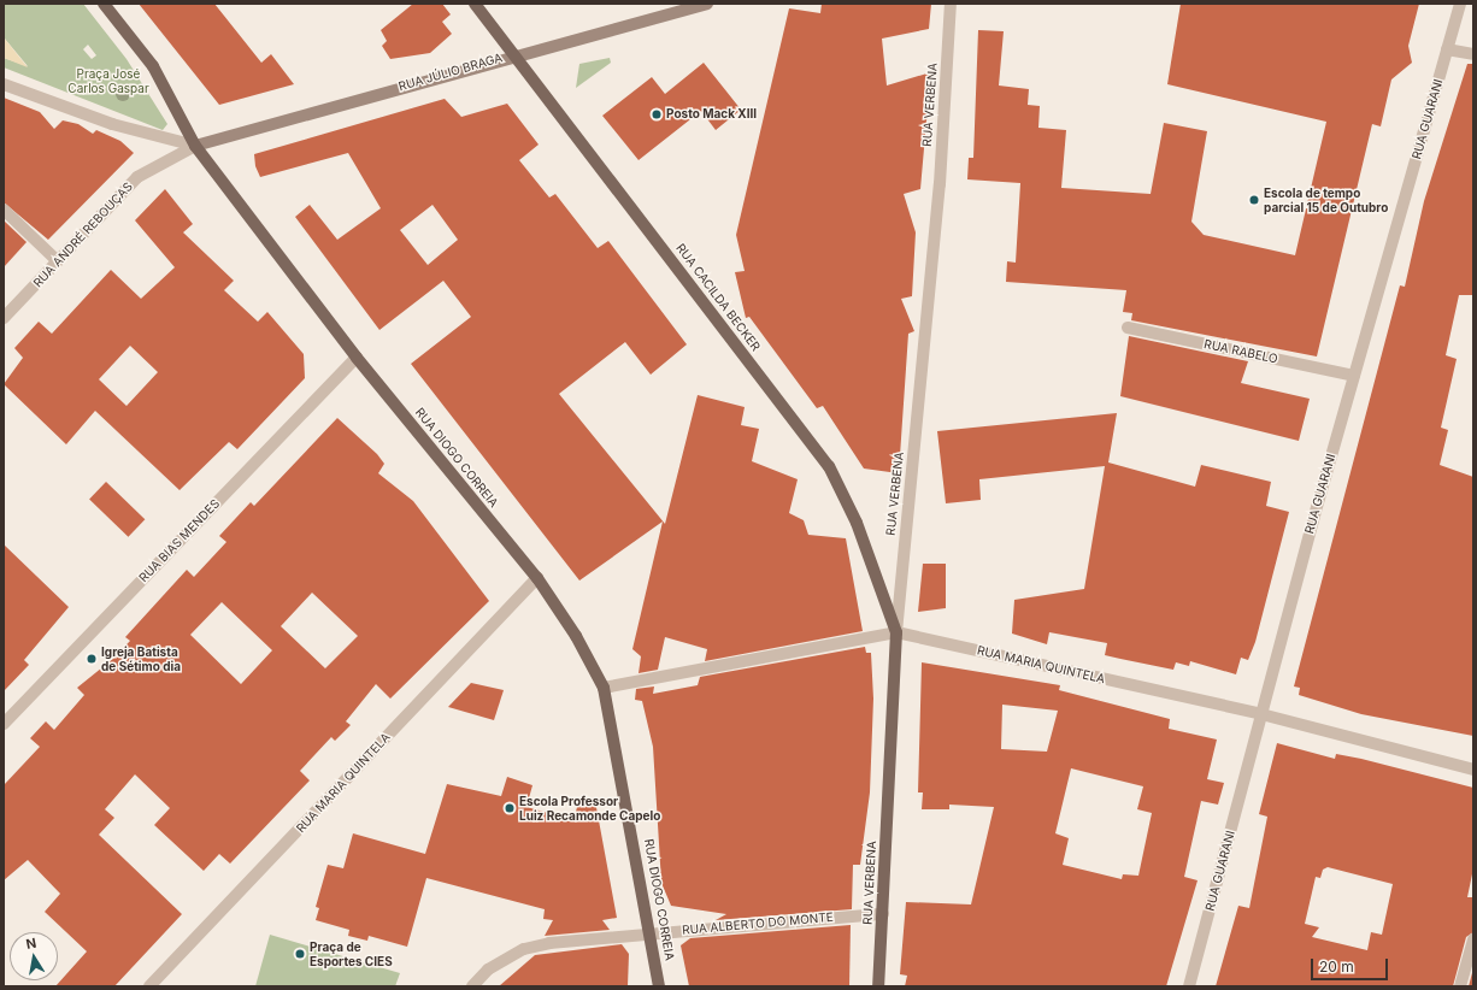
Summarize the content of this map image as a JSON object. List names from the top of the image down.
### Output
{
  "streets": {
    "main road": ["RUA VERBENA", "RUA CACILDA BECKER", "RUA DIOGO CORREIA"],
    "street": [
      "RUA JÚLIO BRAGA",
      "RUA GUARANI",
      "RUA ANDRÉ REBOUÇAS",
      "RUA RABELO",
      "RUA BIAS MENDES",
      "RUA MARIA QUINTELA",
      "RUA ALBERTO DO MONTE"
    ]
  },
  "crossings": [
    ["RUA JÚLIO BRAGA", "RUA ANDRÉ REBOUÇAS"],
    ["RUA JÚLIO BRAGA", "RUA CACILDA BECKER"],
    ["RUA JÚLIO BRAGA", "RUA DIOGO CORREIA"],
    ["RUA VERBENA", "RUA CACILDA BECKER"],
    ["RUA VERBENA", "RUA MARIA QUINTELA"],
    ["RUA VERBENA", "RUA ALBERTO DO MONTE"],
    ["RUA GUARANI", "RUA RABELO"],
    ["RUA GUARANI", "RUA MARIA QUINTELA"],
    ["RUA ANDRÉ REBOUÇAS", "RUA DIOGO CORREIA"],
    ["RUA CACILDA BECKER", "RUA MARIA QUINTELA"],
    ["RUA DIOGO CORREIA", "RUA BIAS MENDES"],
    ["RUA DIOGO CORREIA", "RUA MARIA QUINTELA"],
    ["RUA DIOGO CORREIA", "RUA ALBERTO DO MONTE"]
  ],
  "parks": ["Praça José Carlos Gaspar"],
  "places": [
    "Posto Mack XIII",
    "Escola de tempo parcial 15 de Outubro",
    "Igreja Batista de Sétimo dia",
    "Escola Professor Luiz Recamonde Capelo",
    "Praça de Esportes CIES"
  ],
  "scale_bar": "20 m",
  "north": "top"
}
